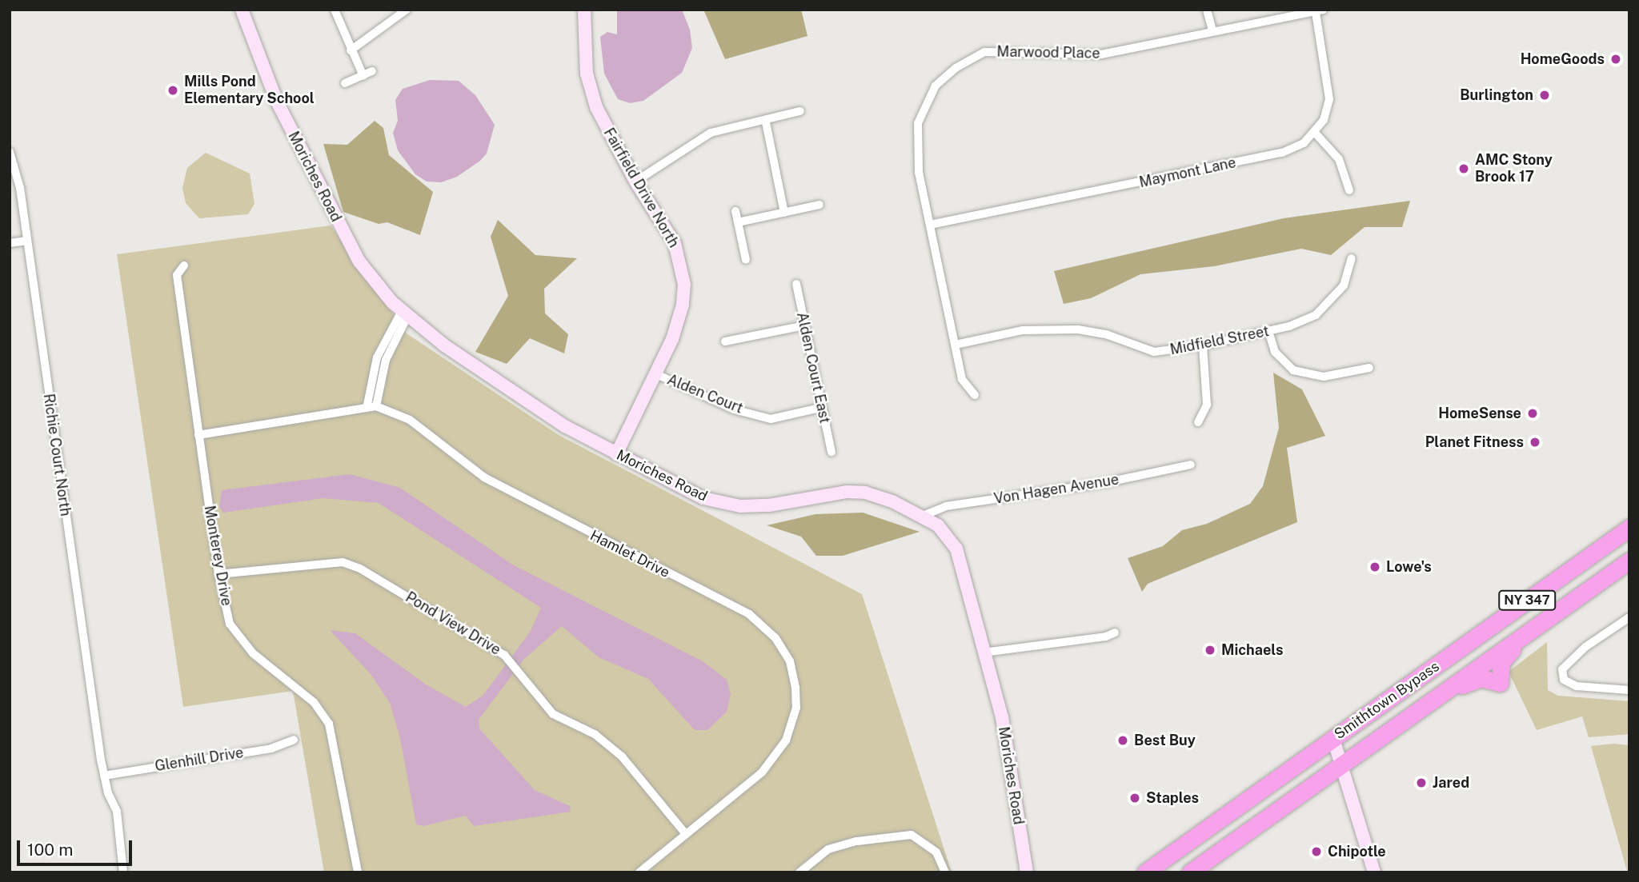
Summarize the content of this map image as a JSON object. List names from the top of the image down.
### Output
{
  "streets": {
    "highway": ["NY 347", "Smithtown Bypass"],
    "main road": ["Moriches Road", "Fairfield Drive North"],
    "street": [
      "Marwood Place",
      "Maymont Lane",
      "Midfield Street",
      "Alden Court East",
      "Alden Court",
      "Richie Court North",
      "Von Hagen Avenue",
      "Hamlet Drive",
      "Monterey Drive",
      "Pond View Drive",
      "Glenhill Drive"
    ]
  },
  "crossings": [
    ["Marwood Place", "Maymont Lane"],
    ["Marwood Place", "Midfield Street"],
    ["Moriches Road", "Fairfield Drive North"],
    ["Moriches Road", "Von Hagen Avenue"],
    ["Fairfield Drive North", "Alden Court"],
    ["Alden Court East", "Alden Court"],
    ["Richie Court North", "Glenhill Drive"],
    ["Hamlet Drive", "Pond View Drive"],
    ["Monterey Drive", "Pond View Drive"]
  ],
  "places": [
    "HomeGoods",
    "Mills Pond Elementary School",
    "Burlington",
    "AMC Stony Brook 17",
    "HomeSense",
    "Planet Fitness",
    "Lowe's",
    "Michaels",
    "Best Buy",
    "Jared",
    "Staples",
    "Chipotle"
  ],
  "scale_bar": "100 m"
}
